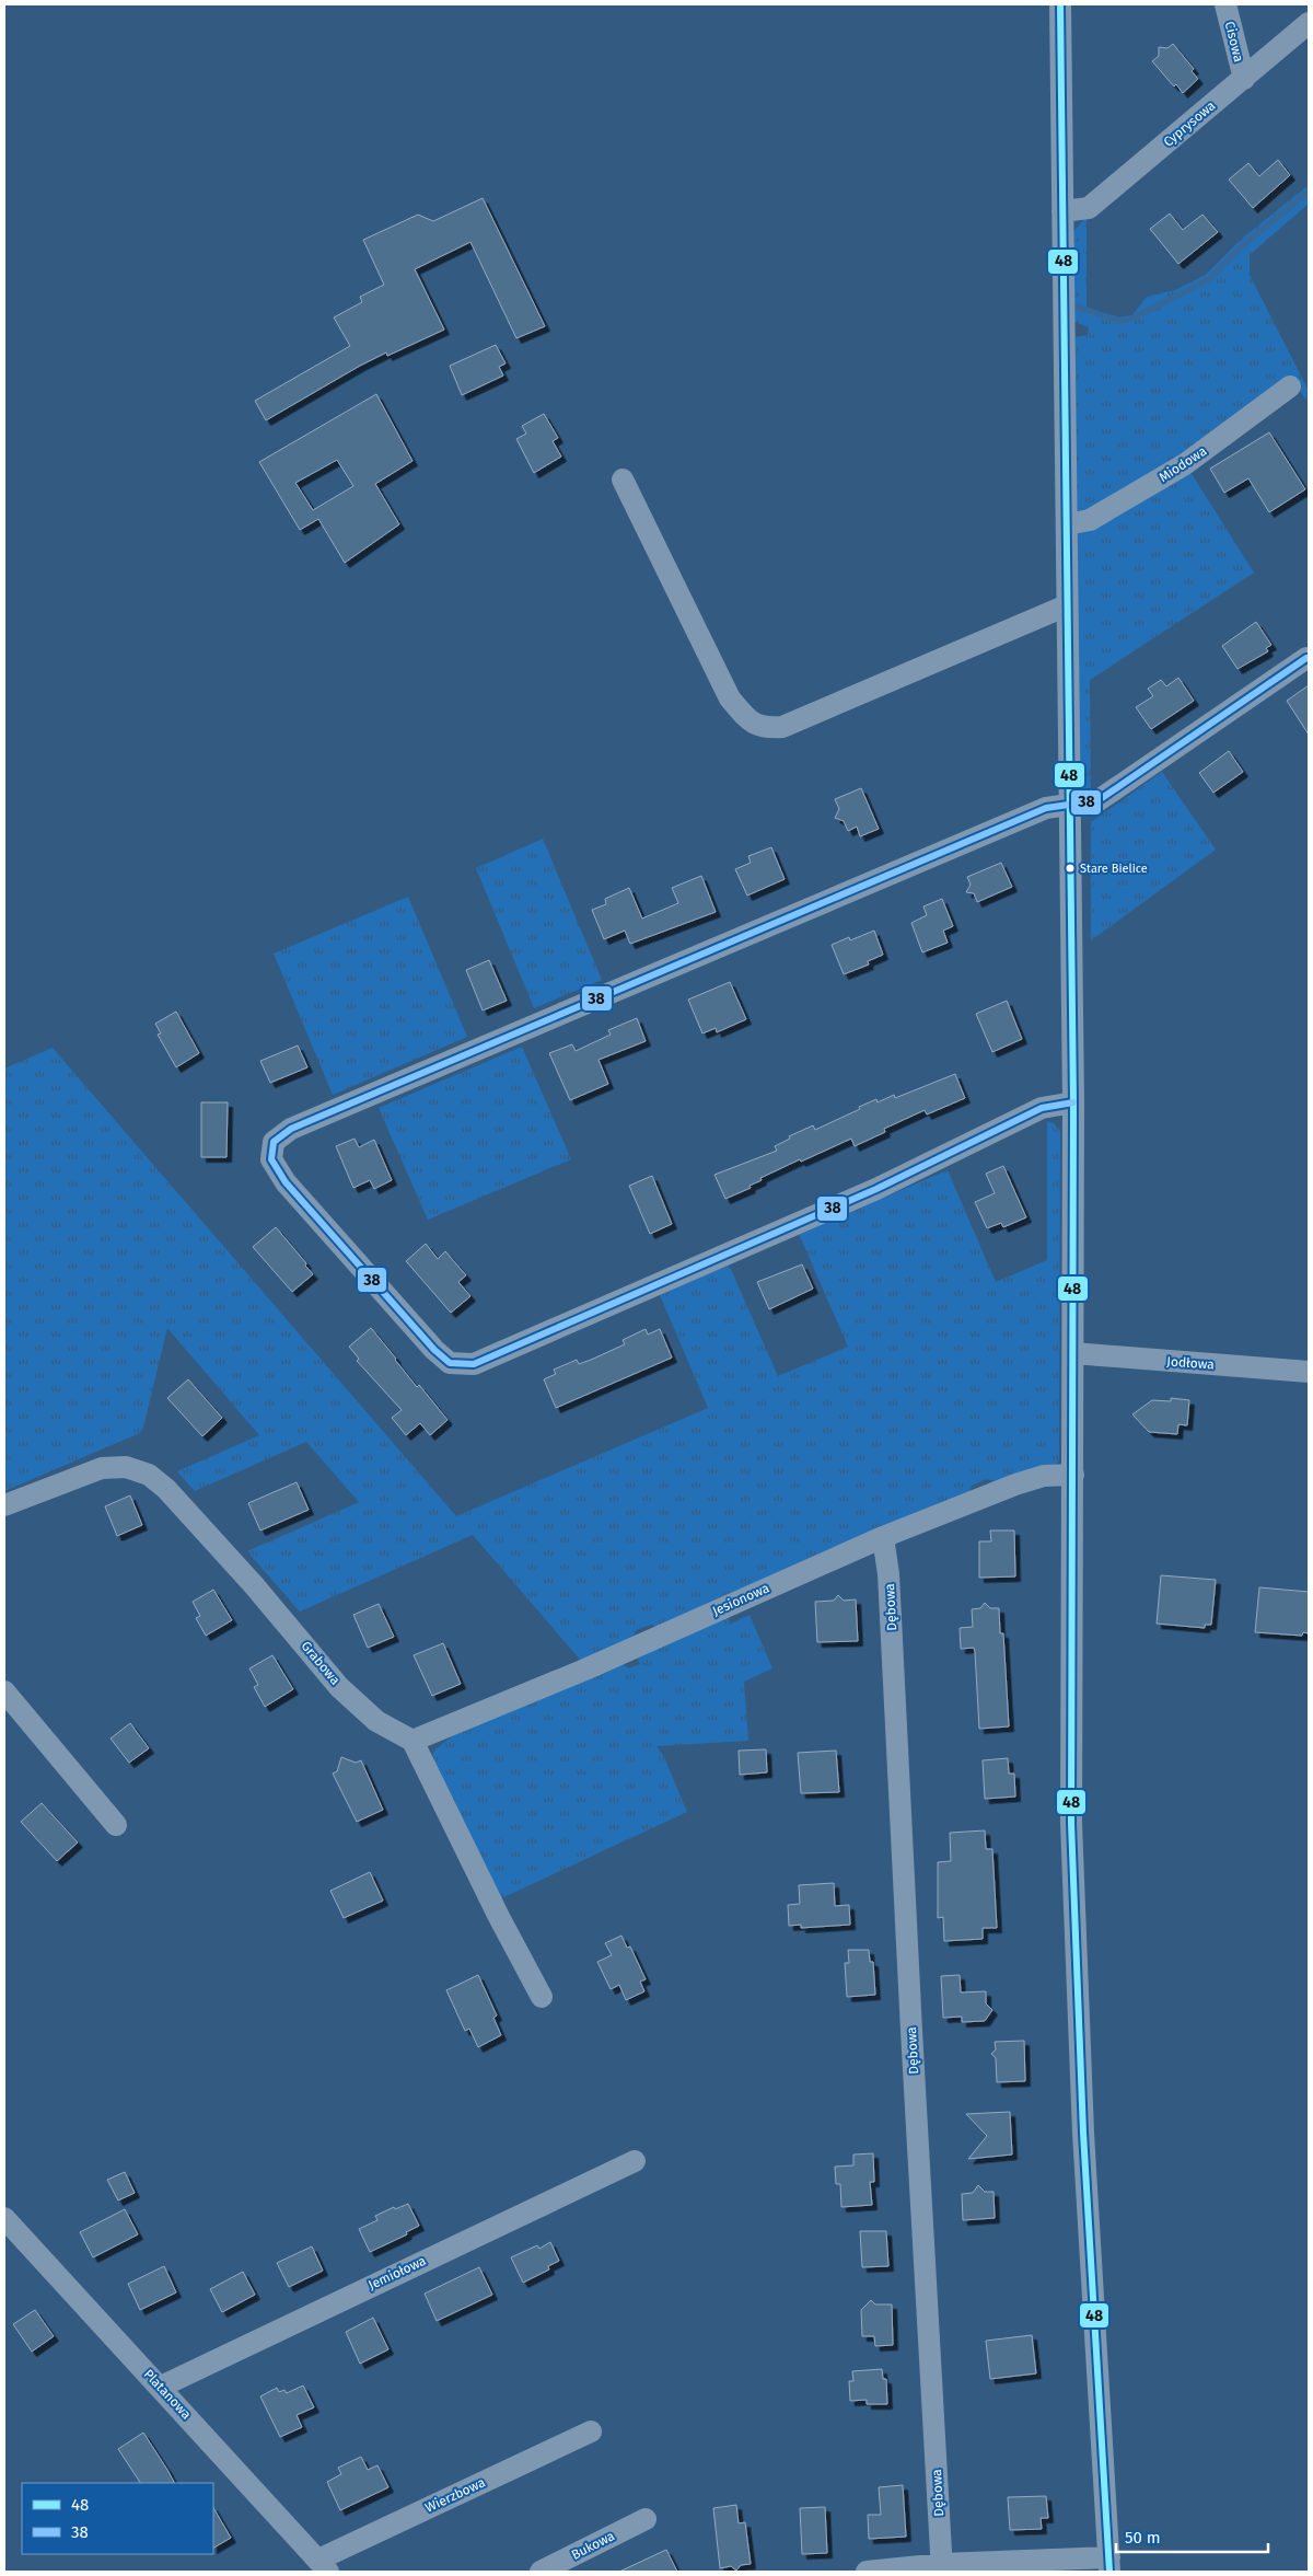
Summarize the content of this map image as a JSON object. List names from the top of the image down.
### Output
{
  "streets": {
    "street": [
      "Cisowa",
      "Cyprysowa",
      "Miodowa",
      "Jodłowa",
      "Jesionowa",
      "Dębowa",
      "Grabowa",
      "Jemiołowa",
      "Platanowa",
      "Wierzbowa",
      "Bukowa"
    ]
  },
  "crossings": [
    ["Cisowa", "Cyprysowa"],
    ["Jesionowa", "Dębowa"],
    ["Jesionowa", "Grabowa"],
    ["Jemiołowa", "Platanowa"],
    ["Platanowa", "Wierzbowa"]
  ],
  "places": ["Stare Bielice"],
  "lines": ["transit line 48", "transit line 38"],
  "legend": ["48", "38"],
  "scale_bar": "50 m"
}
